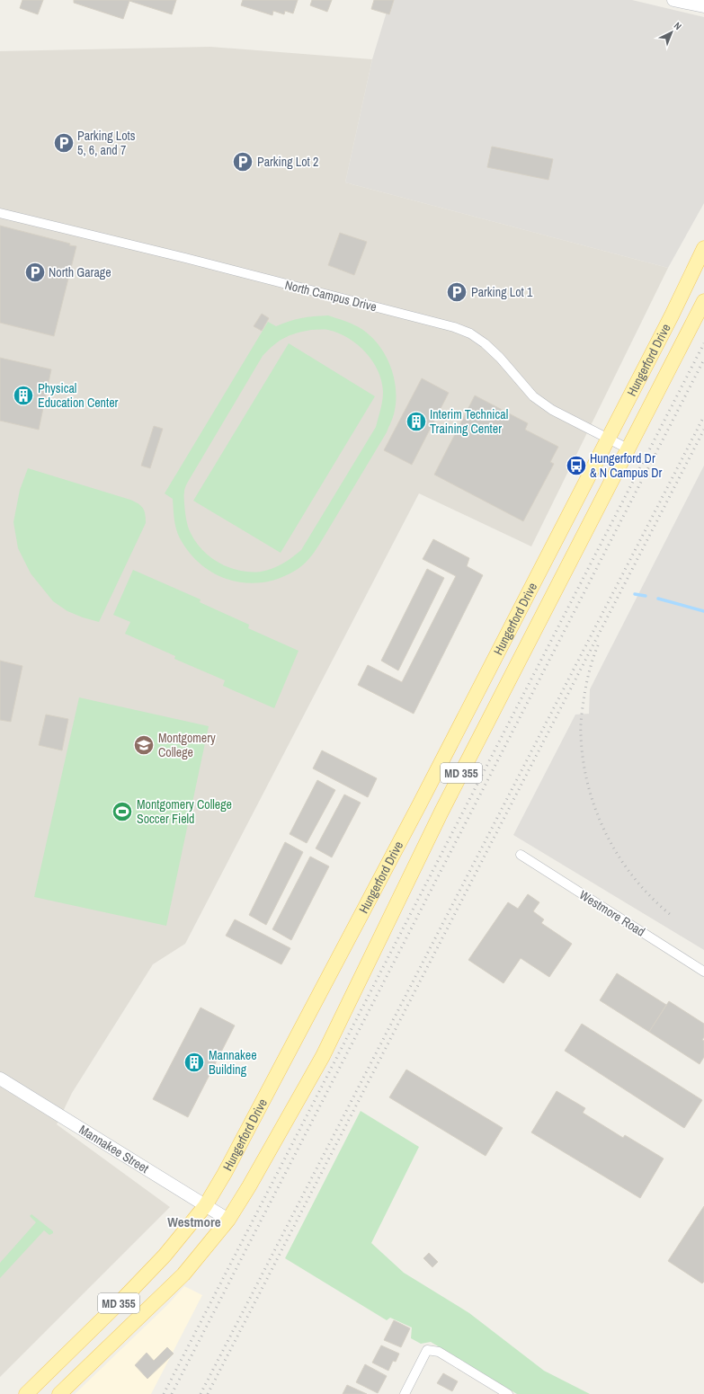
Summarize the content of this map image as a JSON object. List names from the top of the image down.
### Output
{
  "streets": {
    "main road": ["Hungerford Drive", "MD 355"],
    "street": ["North Campus Drive", "Westmore Road", "Mannakee Street"]
  },
  "crossings": [
    ["North Campus Drive", "Hungerford Drive"],
    ["Hungerford Drive", "Mannakee Street"]
  ],
  "districts": ["Westmore"],
  "places": {
    "parking": [
      "Parking Lots 5, 6, and 7",
      "Parking Lot 2",
      "North Garage",
      "Parking Lot 1"
    ],
    "building": ["Physical Education Center", "Interim Technical Training Center", "Mannakee Building"],
    "bus stop": ["Hungerford Dr & N Campus Dr"],
    "school or university": ["Montgomery College"],
    "sports": ["Montgomery College Soccer Field"]
  },
  "north": "top right"
}
